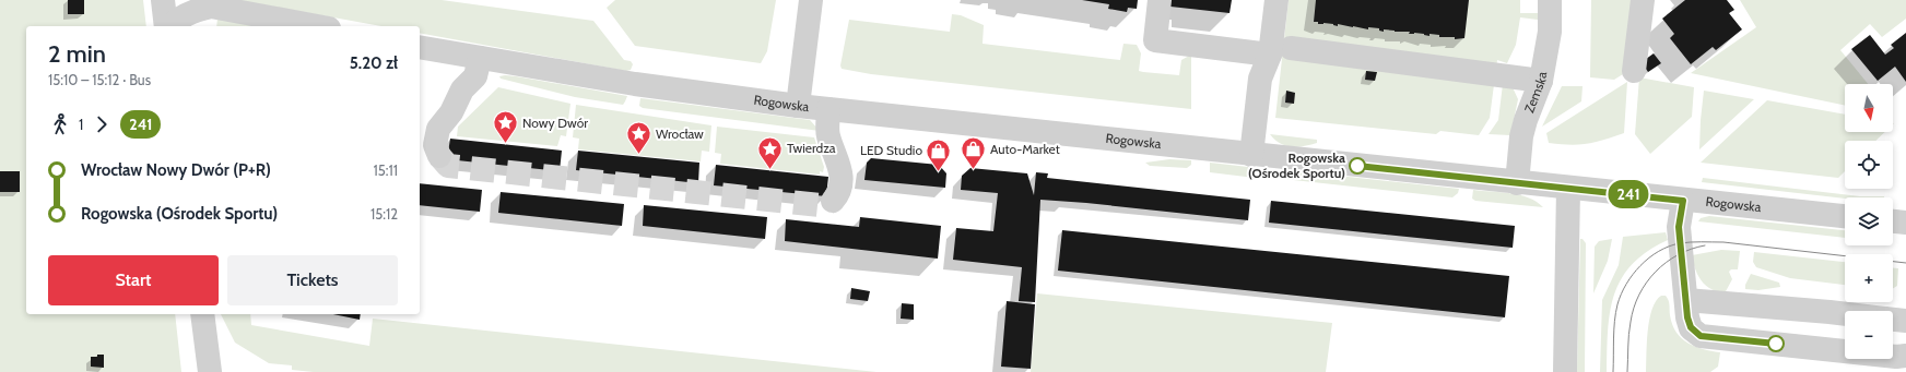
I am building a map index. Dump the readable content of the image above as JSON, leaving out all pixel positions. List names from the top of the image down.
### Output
{
  "streets": {
    "street": ["Zemska", "Rogowska"]
  },
  "crossings": [
    ["Zemska", "Rogowska"]
  ],
  "places": {
    "place": ["Nowy Dwór", "Wrocław", "Twierdza"],
    "other": ["Rogowska (Ośrodek Sportu)"],
    "shop": ["Auto-Market", "LED Studio"]
  },
  "lines": ["bus line 241"],
  "north": "bottom",
  "page": {
    "on_map": "241",
    "heading": ["2 min", "15:10 – 15:12 · Bus", "5.20 zł"],
    "map_buttons": ["+", "−"],
    "legs": ["1", "241"],
    "list": [
      {
        "name": "Wrocław Nowy Dwór (P+R)",
        "value": "15:11"
      },
      {
        "name": "Rogowska (Ośrodek Sportu)",
        "value": "15:12"
      }
    ],
    "buttons": ["Start", "Tickets"]
  }
}
